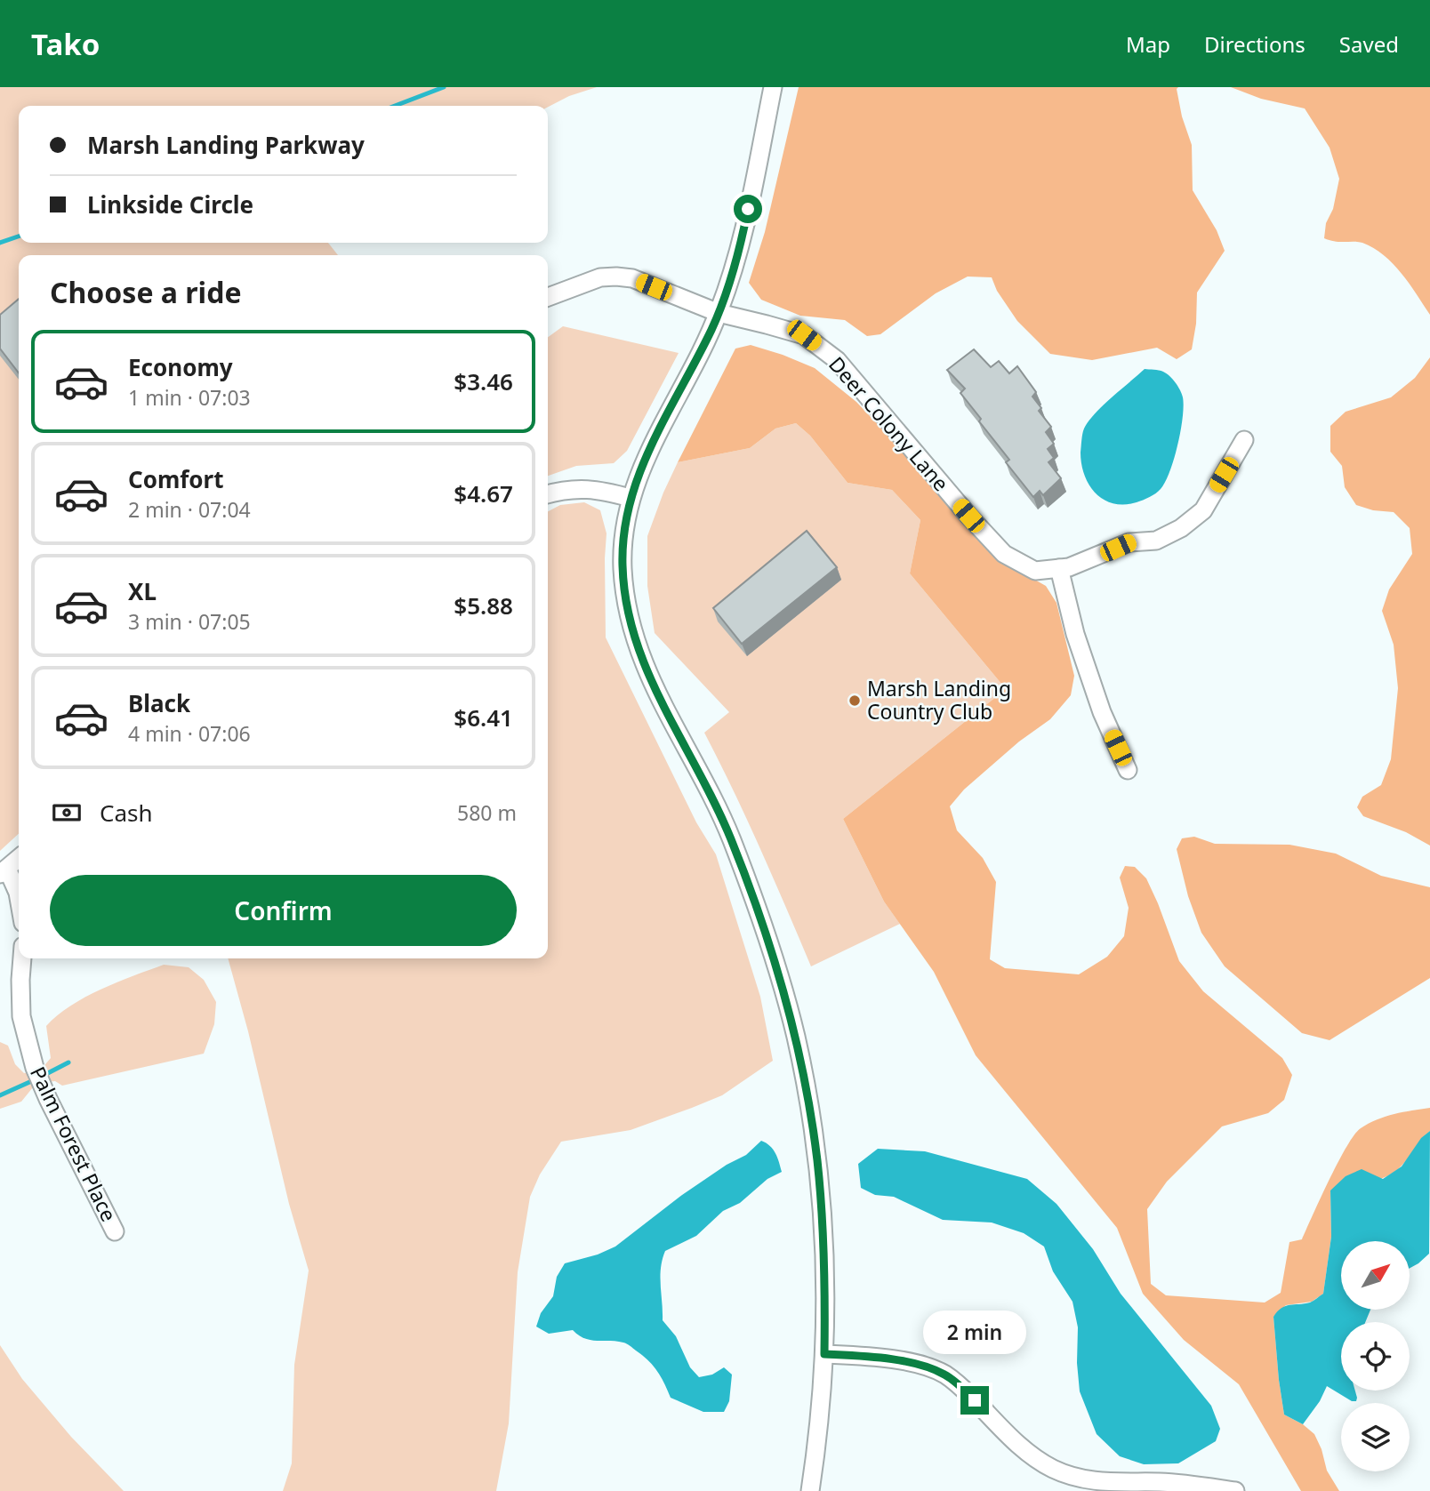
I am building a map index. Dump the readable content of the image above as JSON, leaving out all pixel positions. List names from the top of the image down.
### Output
{
  "streets": {
    "street": ["Deer Colony Lane", "Palm Forest Place"]
  },
  "places": ["Marsh Landing Country Club"],
  "north": "top right",
  "page": {
    "header": "Tako",
    "nav": ["Map", "Directions", "Saved"],
    "banner": ["Marsh Landing Parkway", "Linkside Circle"],
    "heading": "Choose a ride",
    "list": [
      {
        "name": "Economy",
        "note": "1 min · 07:03",
        "value": "$3.46"
      },
      {
        "name": "Comfort",
        "note": "2 min · 07:04",
        "value": "$4.67"
      },
      {
        "name": "XL",
        "note": "3 min · 07:05",
        "value": "$5.88"
      },
      {
        "name": "Black",
        "note": "4 min · 07:06",
        "value": "$6.41"
      }
    ],
    "pay": ["Cash", "580 m"],
    "buttons": "Confirm",
    "bubble": "2 min"
  }
}
